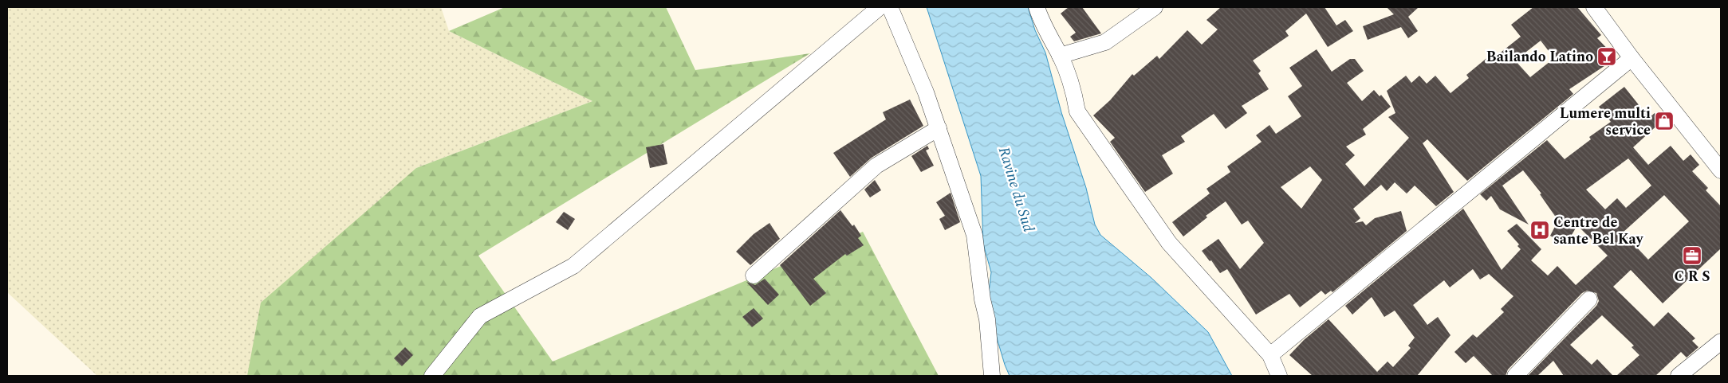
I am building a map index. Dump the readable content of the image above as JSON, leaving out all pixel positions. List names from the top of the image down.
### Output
{
  "water": ["Ravine du Sud"],
  "places": {
    "bar": ["Bailando Latino"],
    "shop": ["Lumere multi service"],
    "hospital": ["Centre de sante Bel Kay"],
    "office": ["C R S"]
  }
}
